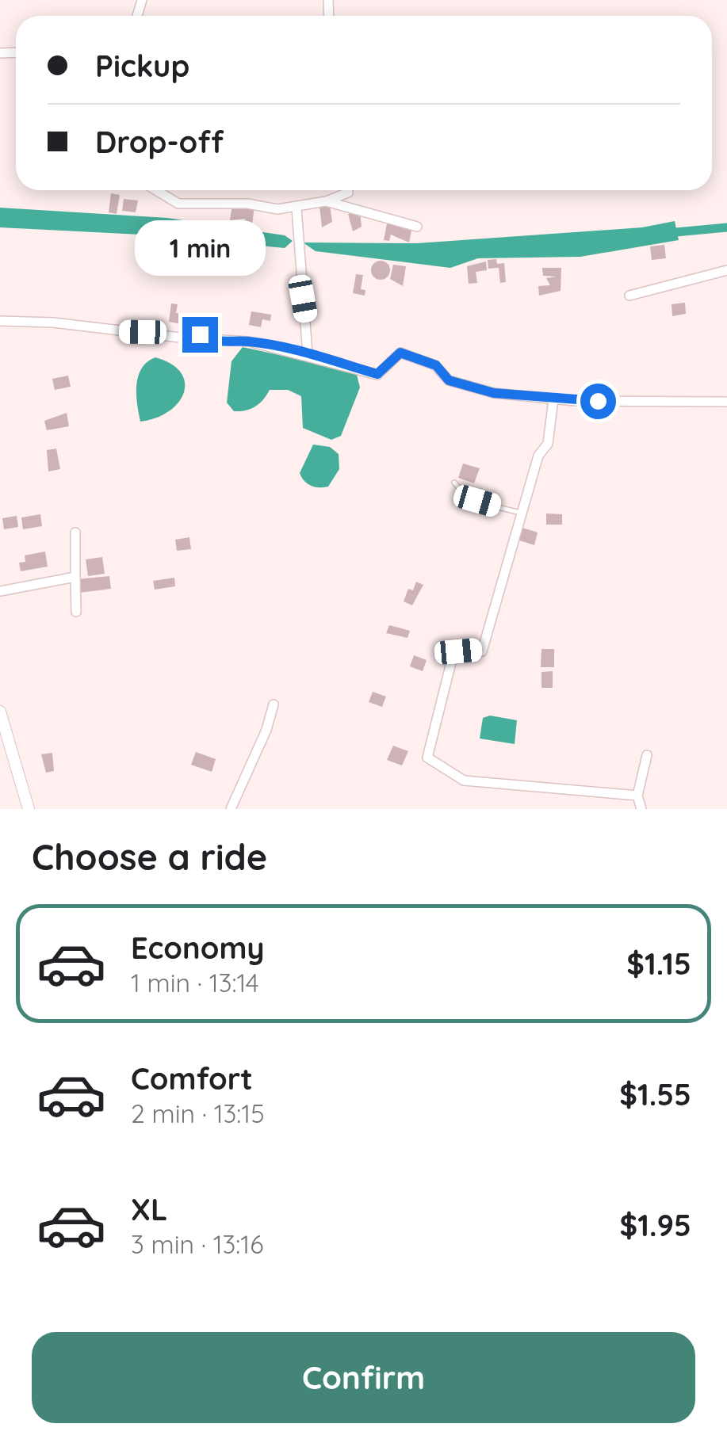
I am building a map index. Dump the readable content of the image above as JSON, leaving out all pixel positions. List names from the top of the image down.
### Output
{
  "page": {
    "banner": ["Pickup", "Drop-off"],
    "bubble": "1 min",
    "heading": "Choose a ride",
    "list": [
      {
        "name": "Economy",
        "note": "1 min · 13:14",
        "value": "$1.15"
      },
      {
        "name": "Comfort",
        "note": "2 min · 13:15",
        "value": "$1.55"
      },
      {
        "name": "XL",
        "note": "3 min · 13:16",
        "value": "$1.95"
      }
    ],
    "buttons": "Confirm"
  }
}
